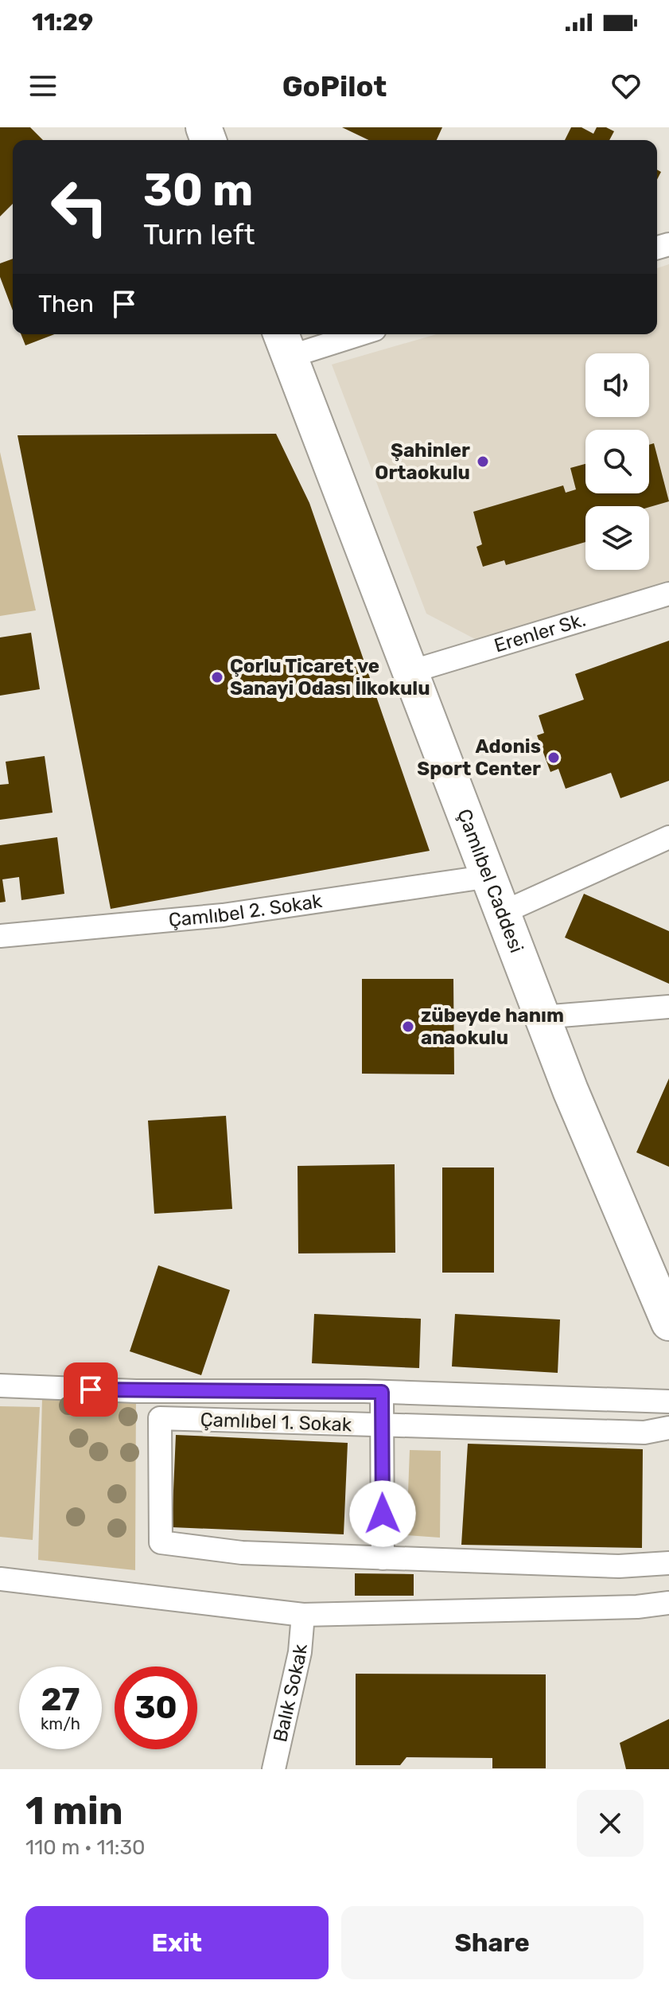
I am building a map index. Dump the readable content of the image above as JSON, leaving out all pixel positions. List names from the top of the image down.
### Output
{
  "streets": {
    "main road": ["Çamlıbel Caddesi"],
    "street": [
      "Erenler Sk.",
      "Çamlıbel 2. Sokak",
      "Çamlıbel 1. Sokak",
      "Balık Sokak"
    ]
  },
  "crossings": [
    ["Erenler Sk.", "Çamlıbel Caddesi"],
    ["Çamlıbel Caddesi", "Çamlıbel 2. Sokak"]
  ],
  "places": [
    "Şahinler Ortaokulu",
    "Çorlu Ticaret ve Sanayi Odası İlkokulu",
    "Adonis Sport Center",
    "zübeyde hanım anaokulu"
  ],
  "page": {
    "status": "11:29",
    "header": "GoPilot",
    "turn": ["30 m", "Turn left"],
    "then": "Then",
    "speed": "27 km/h",
    "limit": "30",
    "heading": ["1 min", "110 m · 11:30"],
    "buttons": ["Exit", "Share"]
  }
}
